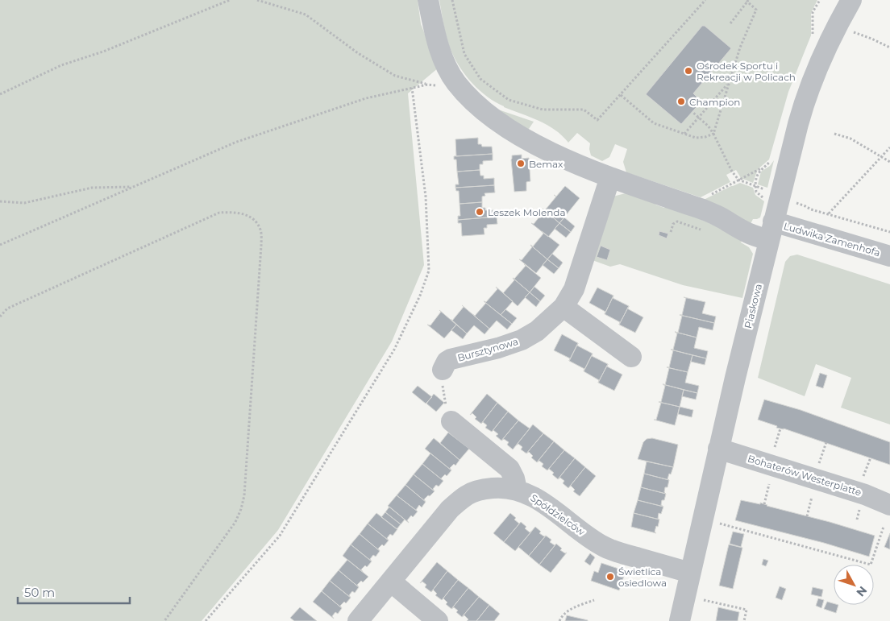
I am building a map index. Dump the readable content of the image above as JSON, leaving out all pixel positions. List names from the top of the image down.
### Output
{
  "streets": {
    "street": [
      "Ludwika Zamenhofa",
      "Piaskowa",
      "Bursztynowa",
      "Bohaterów Westerplatte",
      "Spółdzielców"
    ]
  },
  "crossings": [
    ["Ludwika Zamenhofa", "Piaskowa"],
    ["Piaskowa", "Bohaterów Westerplatte"],
    ["Piaskowa", "Spółdzielców"]
  ],
  "places": [
    "Ośrodek Sportu i Rekreacji w Policach",
    "Champion",
    "Bemax",
    "Leszek Molenda",
    "Świetlica osiedlowa"
  ],
  "scale_bar": "50 m",
  "north": "bottom right"
}
